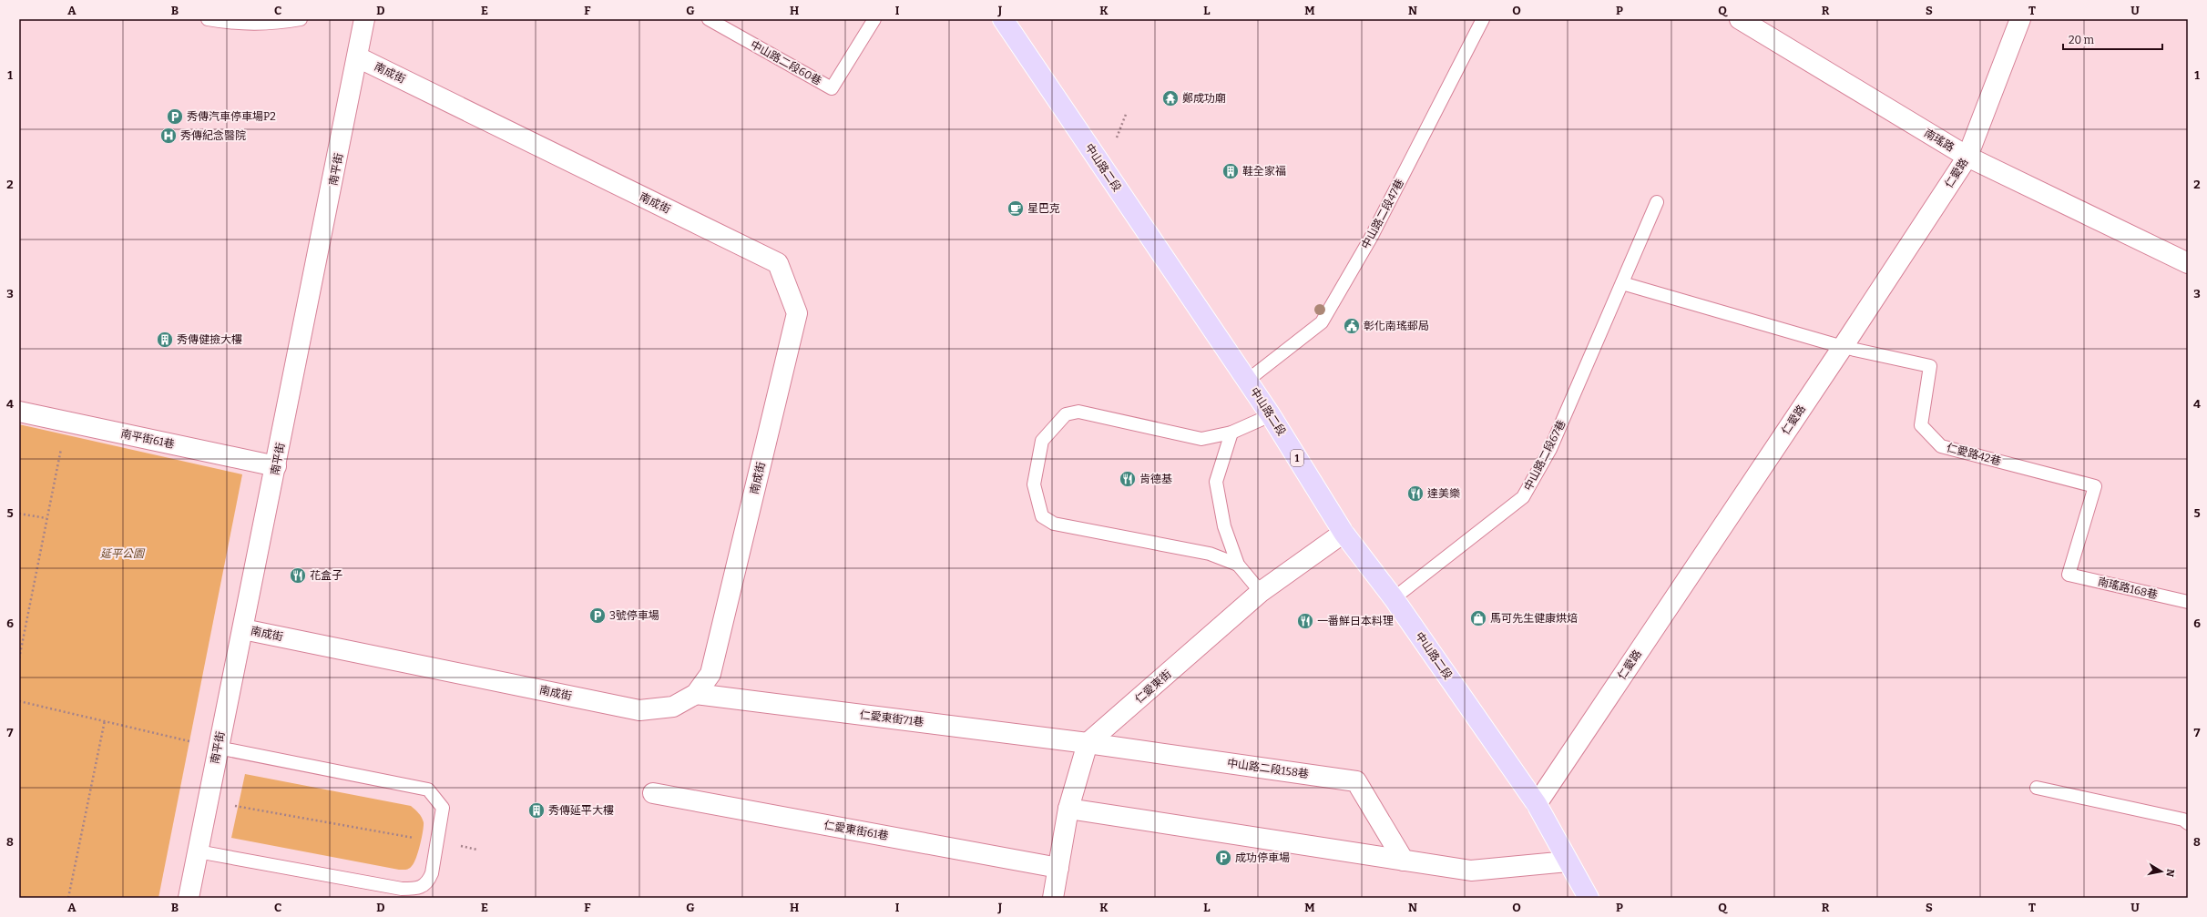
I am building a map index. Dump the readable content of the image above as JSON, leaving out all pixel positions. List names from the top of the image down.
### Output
{
  "streets": {
    "main road": ["中山路二段", "1"],
    "street": [
      "南成街",
      "南瑤路",
      "南平街",
      "仁愛路",
      "南平街61巷",
      "仁愛東街",
      "仁愛東街71巷",
      "中山路二段158巷",
      "仁愛東街61巷"
    ],
    "lane": [
      "中山路二段60巷",
      "中山路二段47巷",
      "仁愛路42巷",
      "中山路二段67巷",
      "南瑤路168巷"
    ]
  },
  "crossings": [
    ["南成街", "南平街"],
    ["南成街", "仁愛東街71巷"],
    ["南瑤路", "仁愛路"],
    ["中山路二段", "仁愛路"],
    ["中山路二段", "中山路二段47巷"],
    ["中山路二段", "中山路二段67巷"],
    ["中山路二段", "仁愛東街"],
    ["南平街", "南平街61巷"],
    ["仁愛路", "仁愛路42巷"],
    ["仁愛路42巷", "南瑤路168巷"],
    ["仁愛東街", "仁愛東街71巷"],
    ["仁愛東街", "中山路二段158巷"],
    ["仁愛東街71巷", "中山路二段158巷"]
  ],
  "parks": ["延平公園"],
  "places": {
    "temple": ["鄭成功廟"],
    "parking": ["秀傳汽車停車場P2", "3號停車場", "成功停車場"],
    "hospital": ["秀傳紀念醫院"],
    "building": ["鞋全家福", "秀傳健撿大樓", "秀傳延平大樓"],
    "cafe": ["星巴克"],
    "public building": ["彰化南瑤郵局"],
    "restaurant": [
      "肯德基",
      "達美樂",
      "花盒子",
      "一番鮮日本料理"
    ],
    "shop": ["馬可先生健康烘焙"]
  },
  "scale_bar": "20 m",
  "north": "right",
  "grid": {
    "columns": [
      "A",
      "B",
      "C",
      "D",
      "E",
      "F",
      "G",
      "H",
      "I",
      "J",
      "K",
      "L",
      "M",
      "N",
      "O",
      "P",
      "Q",
      "R",
      "S",
      "T",
      "U"
    ],
    "rows": [
      "1",
      "2",
      "3",
      "4",
      "5",
      "6",
      "7",
      "8"
    ]
  }
}
